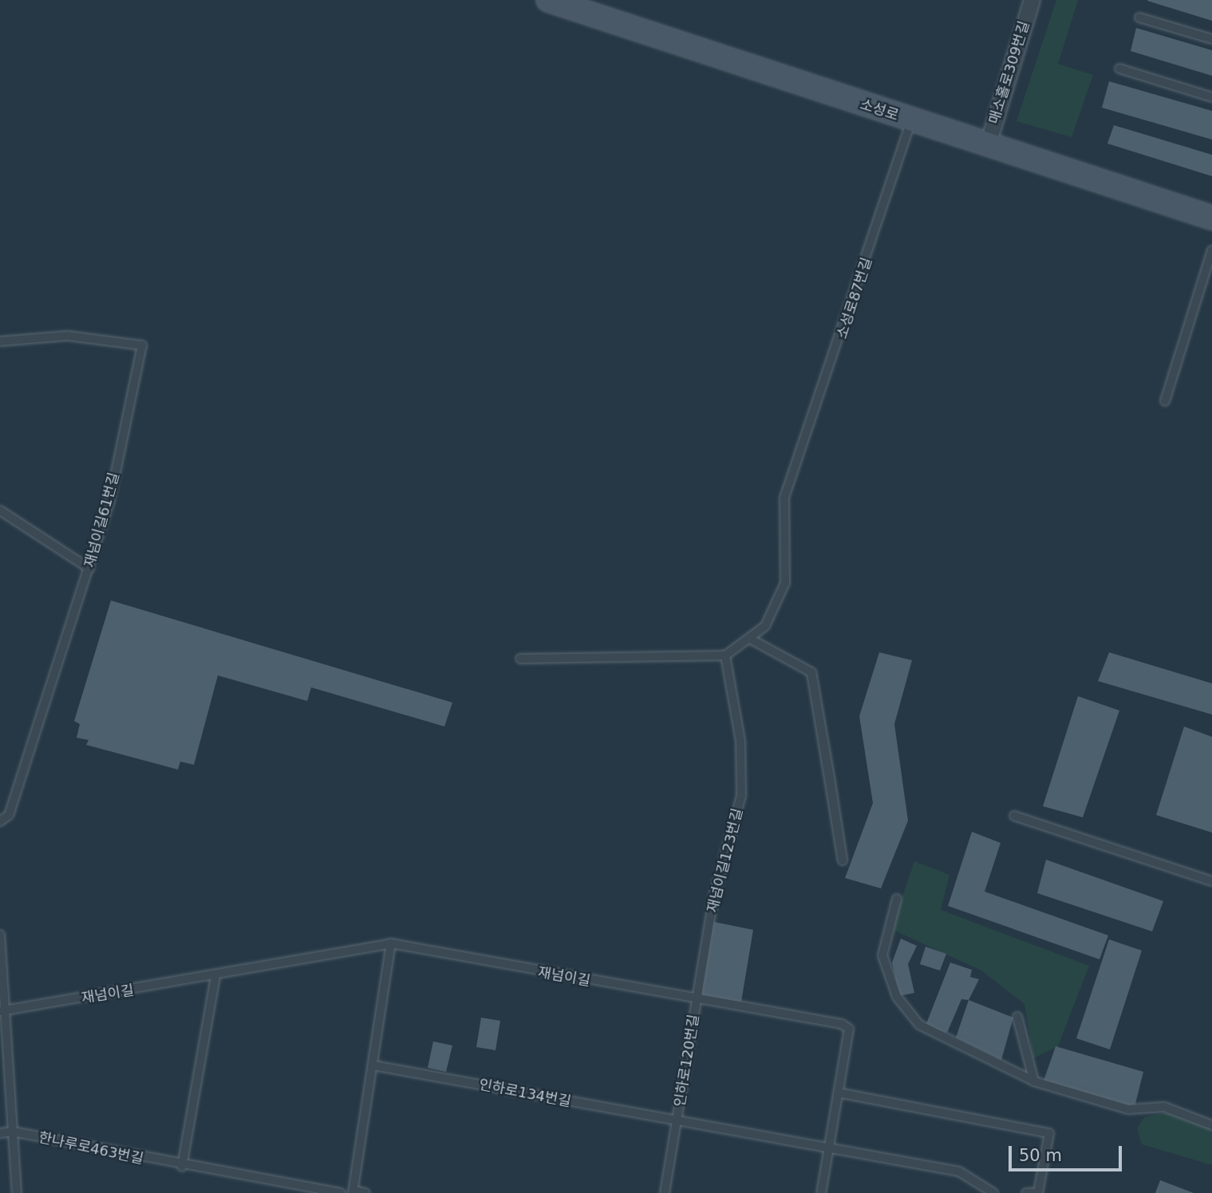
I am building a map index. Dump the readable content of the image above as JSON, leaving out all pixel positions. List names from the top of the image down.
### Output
{
  "streets": {
    "main road": ["소성로"],
    "street": ["매소홀로309번길"],
    "lane": [
      "소성로87번길",
      "재넘이길61번길",
      "재넘이길123번길",
      "재넘이길",
      "인하로120번길",
      "인하로134번길",
      "한나루로463번길"
    ]
  },
  "crossings": [
    ["매소홀로309번길", "소성로"],
    ["소성로", "소성로87번길"],
    ["재넘이길123번길", "재넘이길"],
    ["재넘이길123번길", "인하로120번길"],
    ["재넘이길", "인하로120번길"],
    ["인하로120번길", "인하로134번길"]
  ],
  "scale_bar": "50 m"
}
